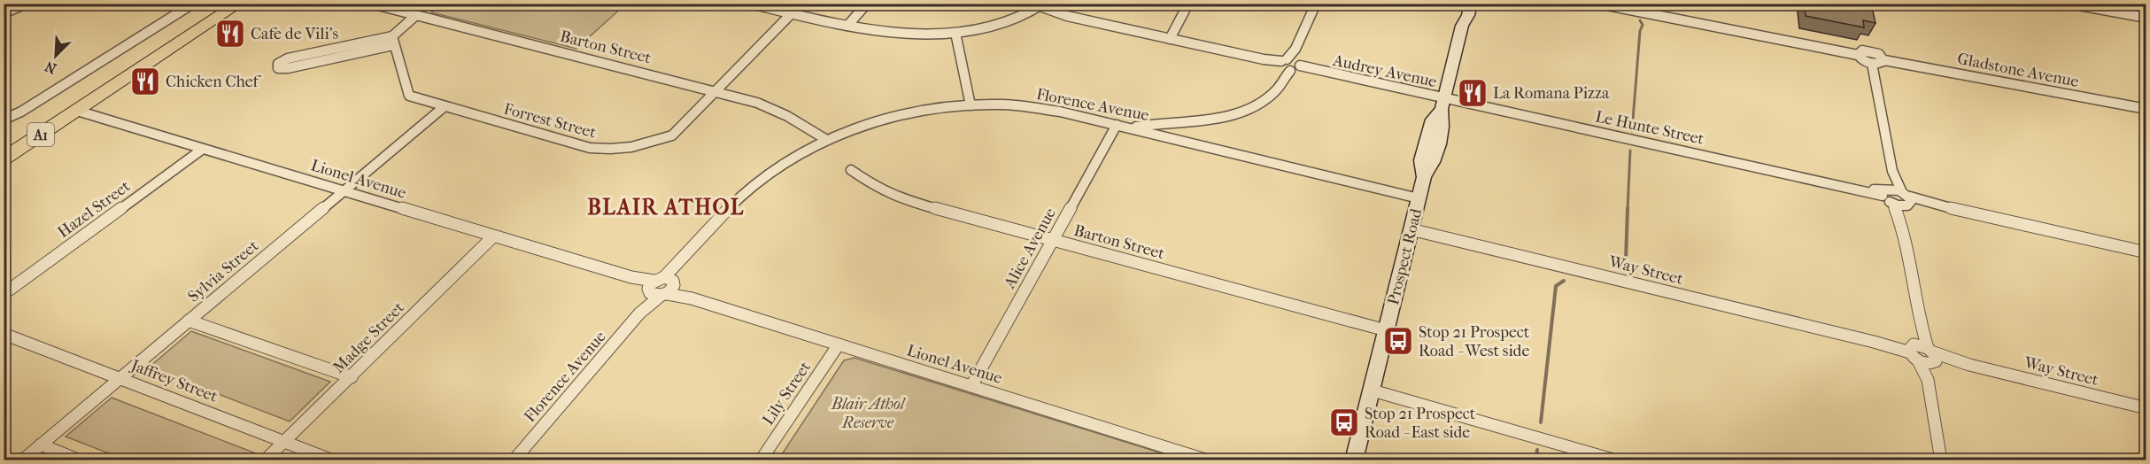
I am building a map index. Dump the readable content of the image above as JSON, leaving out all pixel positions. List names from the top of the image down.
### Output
{
  "streets": {
    "highway": ["A1"],
    "main road": ["Prospect Road"],
    "street": [
      "Barton Street",
      "Gladstone Avenue",
      "Audrey Avenue",
      "Florence Avenue",
      "Forrest Street",
      "Le Hunte Street",
      "Lionel Avenue",
      "Hazel Street",
      "Alice Avenue",
      "Way Street",
      "Sylvia Street",
      "Madge Street",
      "Jaffrey Street",
      "Lily Street"
    ]
  },
  "crossings": [
    ["Barton Street", "Florence Avenue"],
    ["Barton Street", "Forrest Street"],
    ["Barton Street", "Alice Avenue"],
    ["Barton Street", "Prospect Road"],
    ["Audrey Avenue", "Le Hunte Street"],
    ["Audrey Avenue", "Prospect Road"],
    ["Florence Avenue", "Lionel Avenue"],
    ["Florence Avenue", "Alice Avenue"],
    ["Florence Avenue", "Prospect Road"],
    ["Forrest Street", "Sylvia Street"],
    ["Le Hunte Street", "Prospect Road"],
    ["A1", "Lionel Avenue"],
    ["Lionel Avenue", "Hazel Street"],
    ["Lionel Avenue", "Alice Avenue"],
    ["Lionel Avenue", "Sylvia Street"],
    ["Lionel Avenue", "Madge Street"],
    ["Lionel Avenue", "Lily Street"],
    ["Prospect Road", "Way Street"],
    ["Sylvia Street", "Jaffrey Street"],
    ["Madge Street", "Jaffrey Street"]
  ],
  "districts": ["BLAIR ATHOL"],
  "parks": ["Blair Athol Reserve"],
  "places": {
    "restaurant": ["Cafe de Vili's", "Chicken Chef", "La Romana Pizza"],
    "bus stop": ["Stop 21 Prospect Road - West side", "Stop 21 Prospect Road - East side"]
  },
  "north": "bottom left"
}
